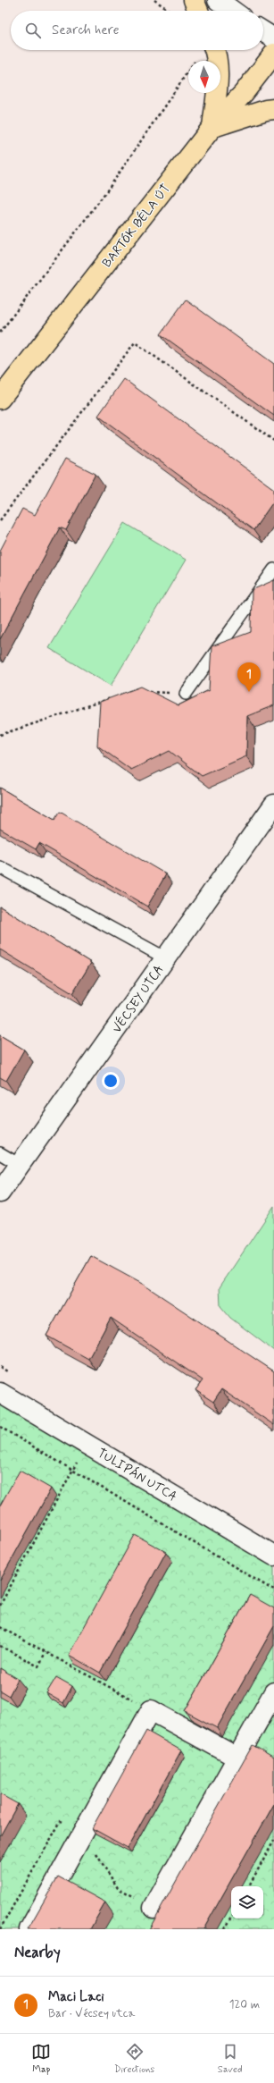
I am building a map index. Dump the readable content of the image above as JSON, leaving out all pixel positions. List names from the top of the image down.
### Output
{
  "streets": {
    "main road": ["BARTÓK BÉLA ÚT"],
    "street": ["VÉCSEY UTCA", "TULIPÁN UTCA"]
  },
  "north": "bottom",
  "page": {
    "search": "Search here",
    "pins": "1",
    "heading": "Nearby",
    "list": [
      {
        "mark": "1",
        "name": "Maci Laci",
        "note": "Bar · Vécsey utca",
        "value": "120 m"
      }
    ],
    "nav": ["Map", "Directions", "Saved"]
  }
}
